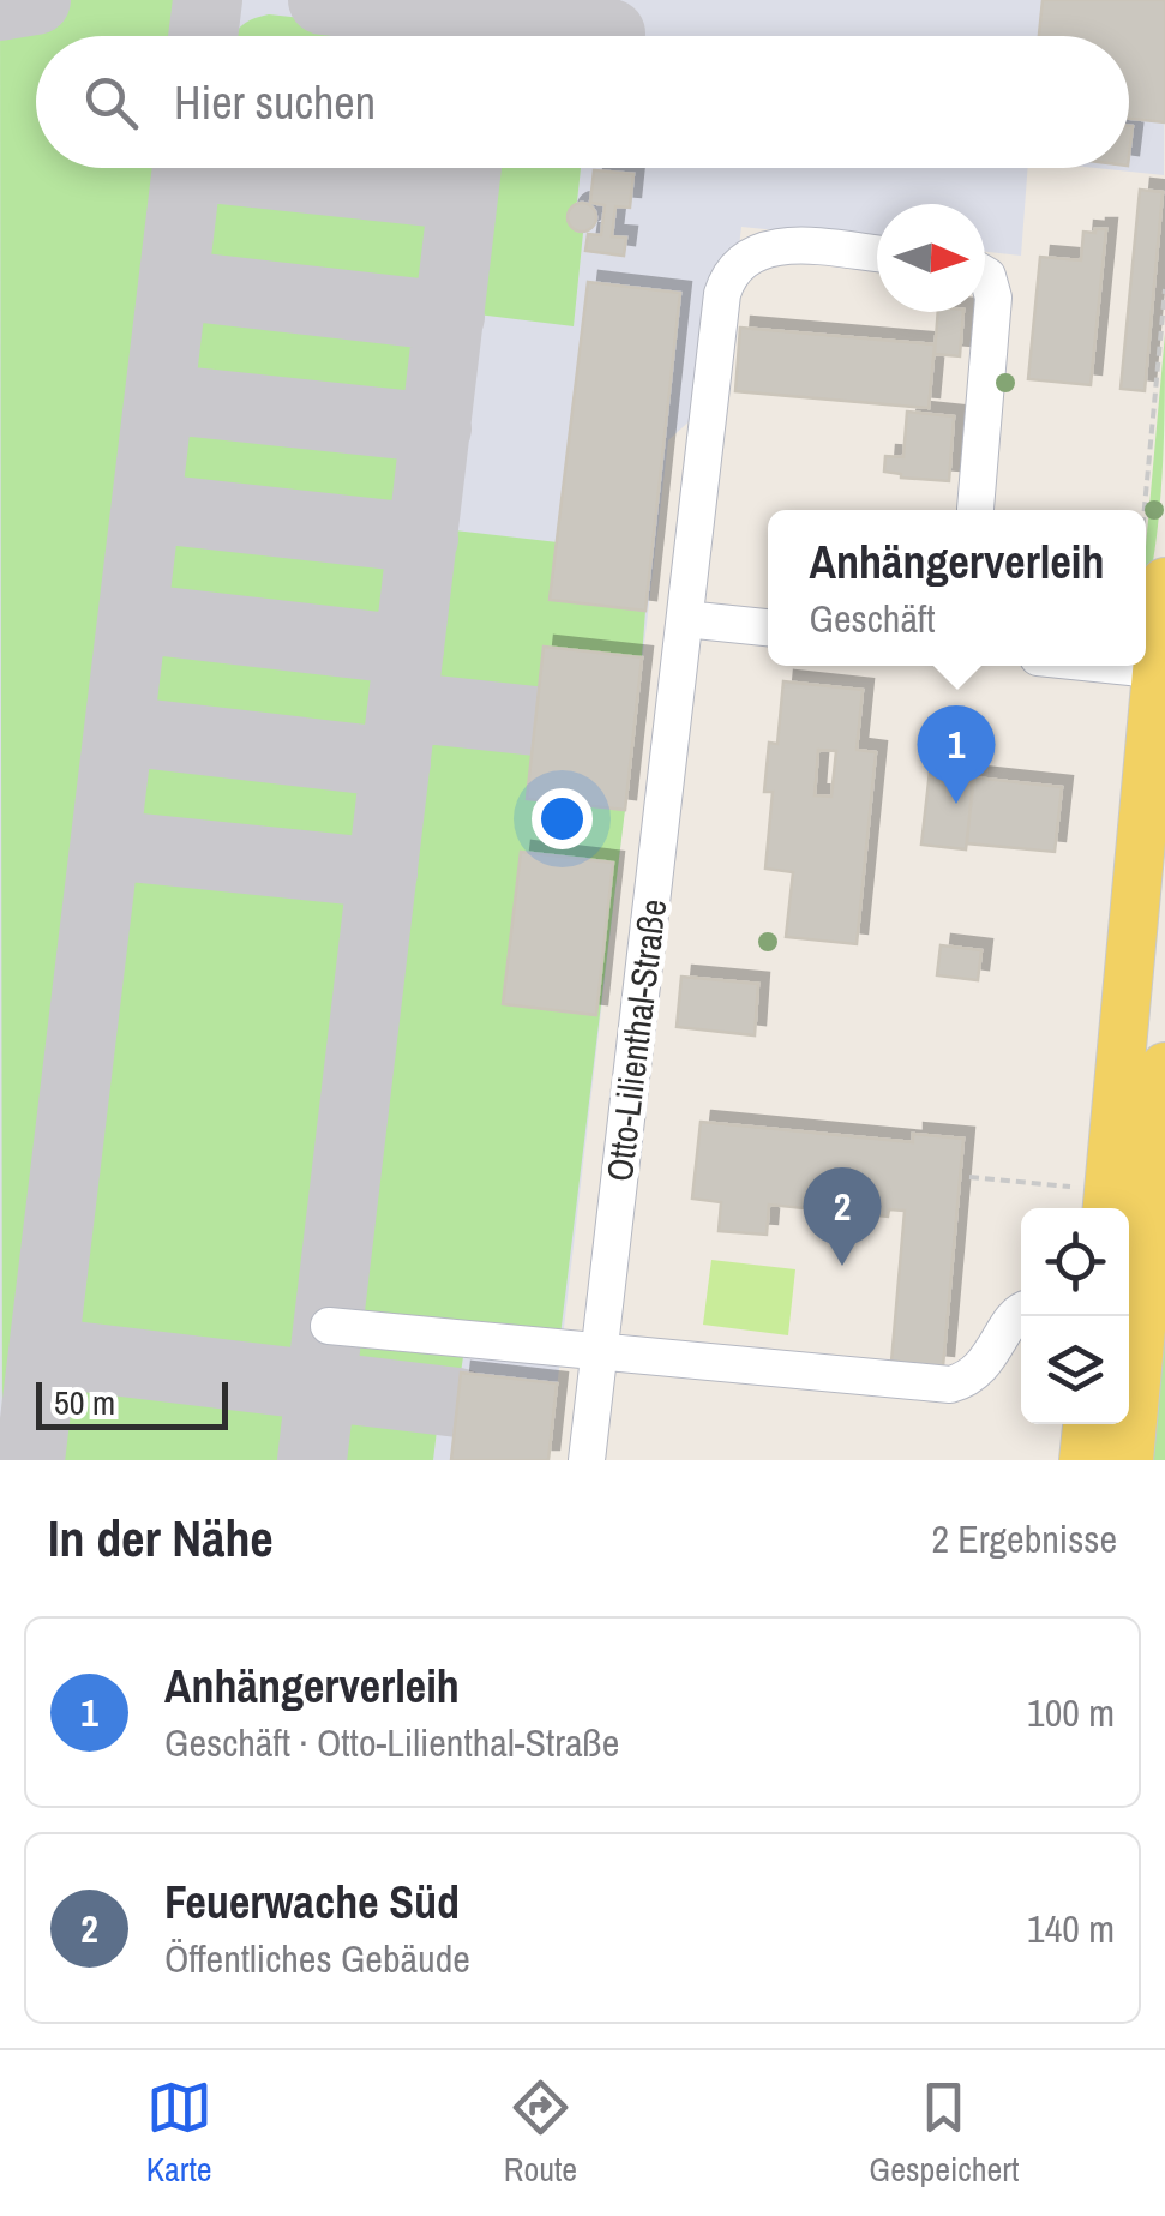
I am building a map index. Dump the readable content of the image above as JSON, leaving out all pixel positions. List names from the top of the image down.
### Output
{
  "streets": {
    "street": ["Otto-Lilienthal-Straße"]
  },
  "scale_bar": "50 m",
  "north": "right",
  "page": {
    "search": "Hier suchen",
    "popup": ["Anhängerverleih", "Geschäft"],
    "pins": ["1", "2"],
    "scale": "50 m",
    "heading": ["In der Nähe", "2 Ergebnisse"],
    "list": [
      {
        "mark": "1",
        "name": "Anhängerverleih",
        "note": "Geschäft · Otto-Lilienthal-Straße",
        "value": "100 m"
      },
      {
        "mark": "2",
        "name": "Feuerwache Süd",
        "note": "Öffentliches Gebäude",
        "value": "140 m"
      }
    ],
    "nav": ["Karte", "Route", "Gespeichert"]
  }
}
